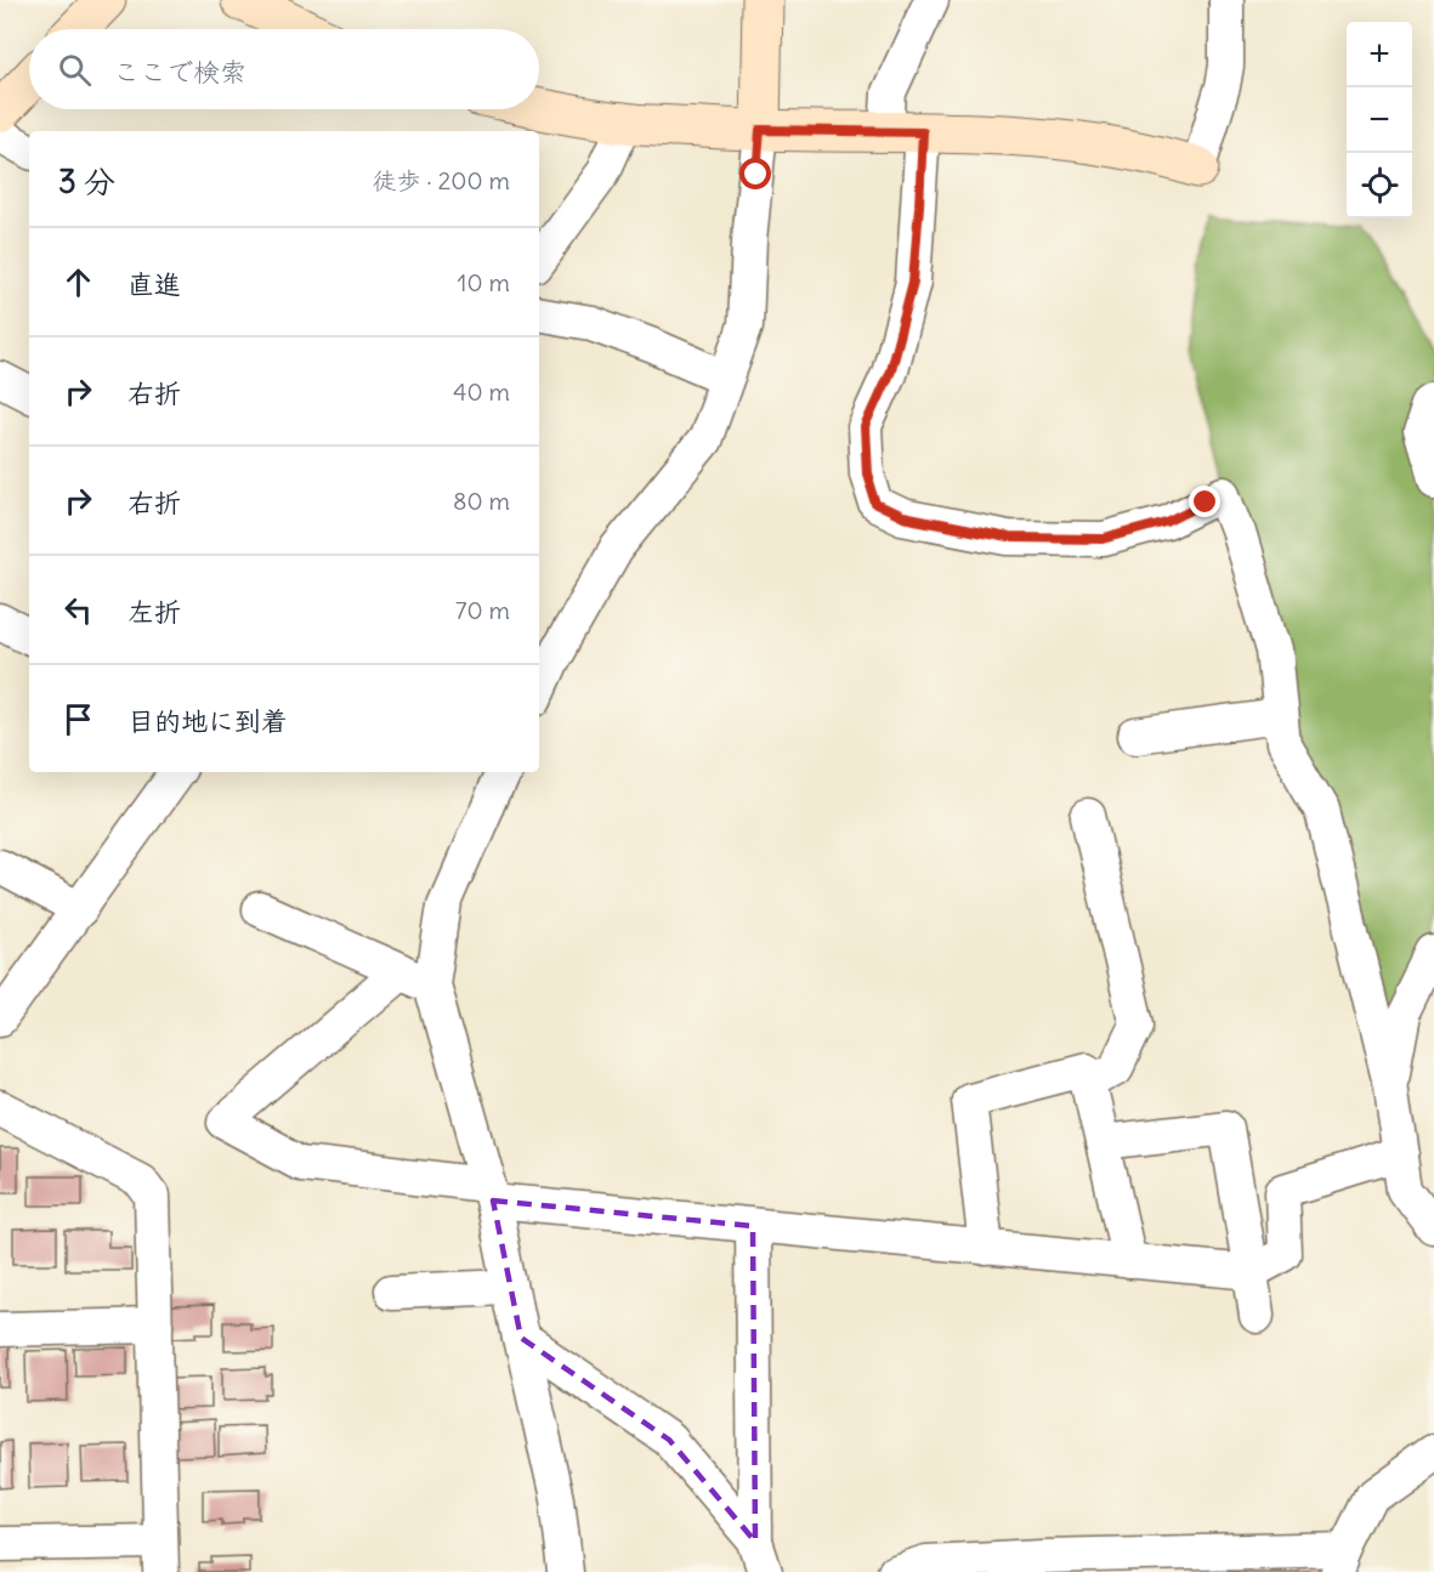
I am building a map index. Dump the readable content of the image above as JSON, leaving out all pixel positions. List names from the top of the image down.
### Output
{
  "page": {
    "map_buttons": ["+", "−"],
    "search": "ここで検索",
    "heading": ["3 分", "徒歩 · 200 m"],
    "list": [
      ["直進", "10 m"],
      ["右折", "40 m"],
      ["右折", "80 m"],
      ["左折", "70 m"],
      "目的地に到着"
    ]
  }
}
